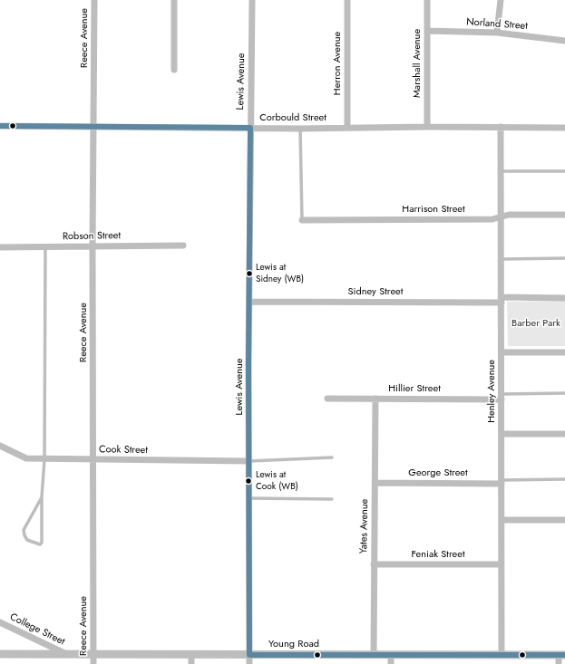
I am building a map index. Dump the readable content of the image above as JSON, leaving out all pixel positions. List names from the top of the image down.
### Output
{
  "streets": {
    "street": [
      "Norland Street",
      "Reece Avenue",
      "Herron Avenue",
      "Marshall Avenue",
      "Lewis Avenue",
      "Corbould Street",
      "Harrison Street",
      "Robson Street",
      "Sidney Street",
      "Hillier Street",
      "Henley Avenue",
      "Cook Street",
      "George Street",
      "Yates Avenue",
      "Feniak Street",
      "College Street",
      "Young Road"
    ]
  },
  "crossings": [
    ["Norland Street", "Marshall Avenue"],
    ["Reece Avenue", "Corbould Street"],
    ["Reece Avenue", "Robson Street"],
    ["Reece Avenue", "Cook Street"],
    ["Reece Avenue", "Young Road"],
    ["Herron Avenue", "Corbould Street"],
    ["Marshall Avenue", "Corbould Street"],
    ["Lewis Avenue", "Corbould Street"],
    ["Lewis Avenue", "Sidney Street"],
    ["Lewis Avenue", "Cook Street"],
    ["Lewis Avenue", "Young Road"],
    ["Corbould Street", "Henley Avenue"],
    ["Harrison Street", "Henley Avenue"],
    ["Sidney Street", "Henley Avenue"],
    ["Hillier Street", "Henley Avenue"],
    ["Hillier Street", "Yates Avenue"],
    ["Henley Avenue", "George Street"],
    ["Henley Avenue", "Feniak Street"],
    ["Henley Avenue", "Young Road"],
    ["George Street", "Yates Avenue"],
    ["Yates Avenue", "Feniak Street"],
    ["Yates Avenue", "Young Road"],
    ["College Street", "Young Road"]
  ],
  "parks": ["Barber Park"],
  "places": ["Lewis at Sidney (WB)", "Lewis at Cook (WB)"]
}
